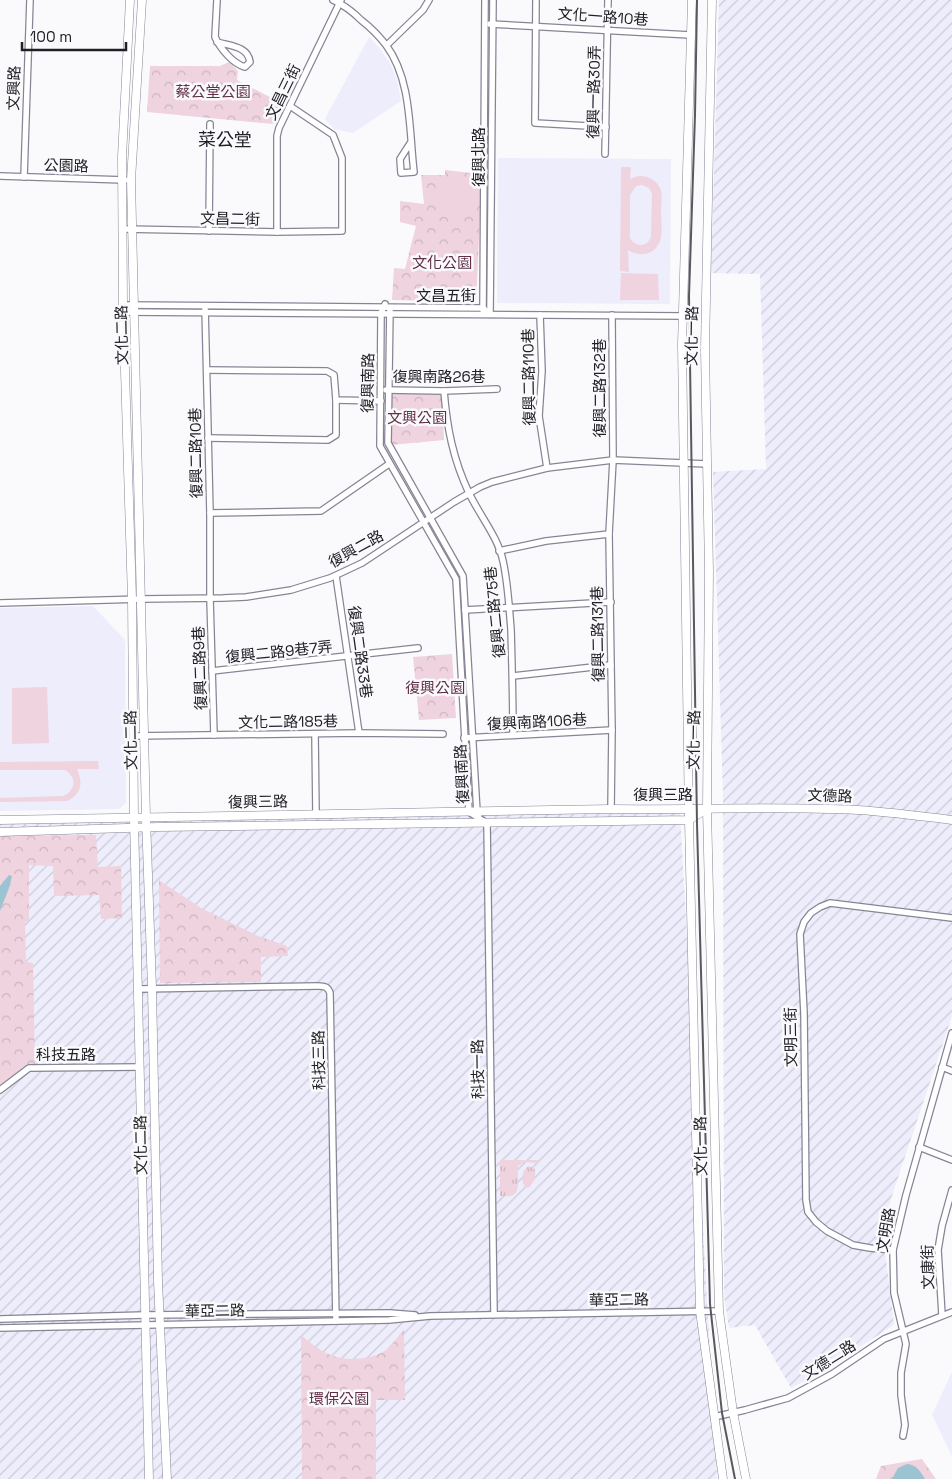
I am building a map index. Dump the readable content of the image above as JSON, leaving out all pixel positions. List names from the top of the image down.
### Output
{
  "streets": {
    "street": [
      "文化一路10巷",
      "文興路",
      "文昌三街",
      "復興一路30弄",
      "復興北路",
      "公園路",
      "文昌二街",
      "文昌五街",
      "文化二路",
      "文化一路",
      "復興南路26巷",
      "復興二路110巷",
      "復興南路",
      "復興二路132巷",
      "復興二路10巷",
      "復興二路",
      "復興二路75巷",
      "復興二路131巷",
      "復興二路9巷7弄",
      "復興二路33巷",
      "復興二路9巷",
      "文化二路185巷",
      "復興南路106巷",
      "復興三路",
      "文德路",
      "文明三街",
      "科技五路",
      "科技三路",
      "科技一路",
      "文明路",
      "文康街",
      "華亞二路",
      "文德二路"
    ]
  },
  "crossings": [
    ["文化一路10巷", "復興一路30弄"],
    ["文化一路10巷", "復興北路"],
    ["文化一路10巷", "文化一路"],
    ["文興路", "公園路"],
    ["文昌三街", "文昌二街"],
    ["復興北路", "文昌五街"],
    ["公園路", "文化二路"],
    ["文昌二街", "文化二路"],
    ["文昌五街", "文化二路"],
    ["文昌五街", "復興南路"],
    ["文昌五街", "復興二路10巷"],
    ["文化二路", "復興二路"],
    ["文化二路", "文化二路185巷"],
    ["文化二路", "復興三路"],
    ["文化二路", "科技五路"],
    ["文化二路", "科技三路"],
    ["文化二路", "華亞二路"],
    ["文化一路", "復興二路"],
    ["文化一路", "復興三路"],
    ["文化一路", "文德路"],
    ["文化一路", "華亞二路"],
    ["文化一路", "文德二路"],
    ["復興南路26巷", "復興南路"],
    ["復興南路26巷", "復興二路75巷"],
    ["復興二路110巷", "復興二路"],
    ["復興南路", "復興二路"],
    ["復興南路", "復興南路106巷"],
    ["復興南路", "復興三路"],
    ["復興南路", "科技一路"],
    ["復興二路132巷", "復興二路"],
    ["復興二路132巷", "復興二路131巷"],
    ["復興二路10巷", "復興二路"],
    ["復興二路10巷", "復興二路9巷"],
    ["復興二路", "復興二路75巷"],
    ["復興二路", "復興二路131巷"],
    ["復興二路", "復興二路33巷"],
    ["復興二路", "復興二路9巷"],
    ["復興二路75巷", "復興南路106巷"],
    ["復興二路131巷", "復興南路106巷"],
    ["復興二路131巷", "復興三路"],
    ["復興二路9巷7弄", "復興二路33巷"],
    ["復興二路9巷7弄", "復興二路9巷"],
    ["復興二路33巷", "文化二路185巷"],
    ["復興二路9巷", "文化二路185巷"],
    ["復興三路", "文德路"],
    ["復興三路", "科技一路"],
    ["文明三街", "文明路"],
    ["科技三路", "華亞二路"],
    ["科技一路", "華亞二路"],
    ["文明路", "文德二路"],
    ["文康街", "文德二路"]
  ],
  "districts": ["菜公堂"],
  "parks": [
    "蔡公堂公園",
    "文化公園",
    "文興公園",
    "復興公園",
    "環保公園"
  ],
  "scale_bar": "100 m"
}
